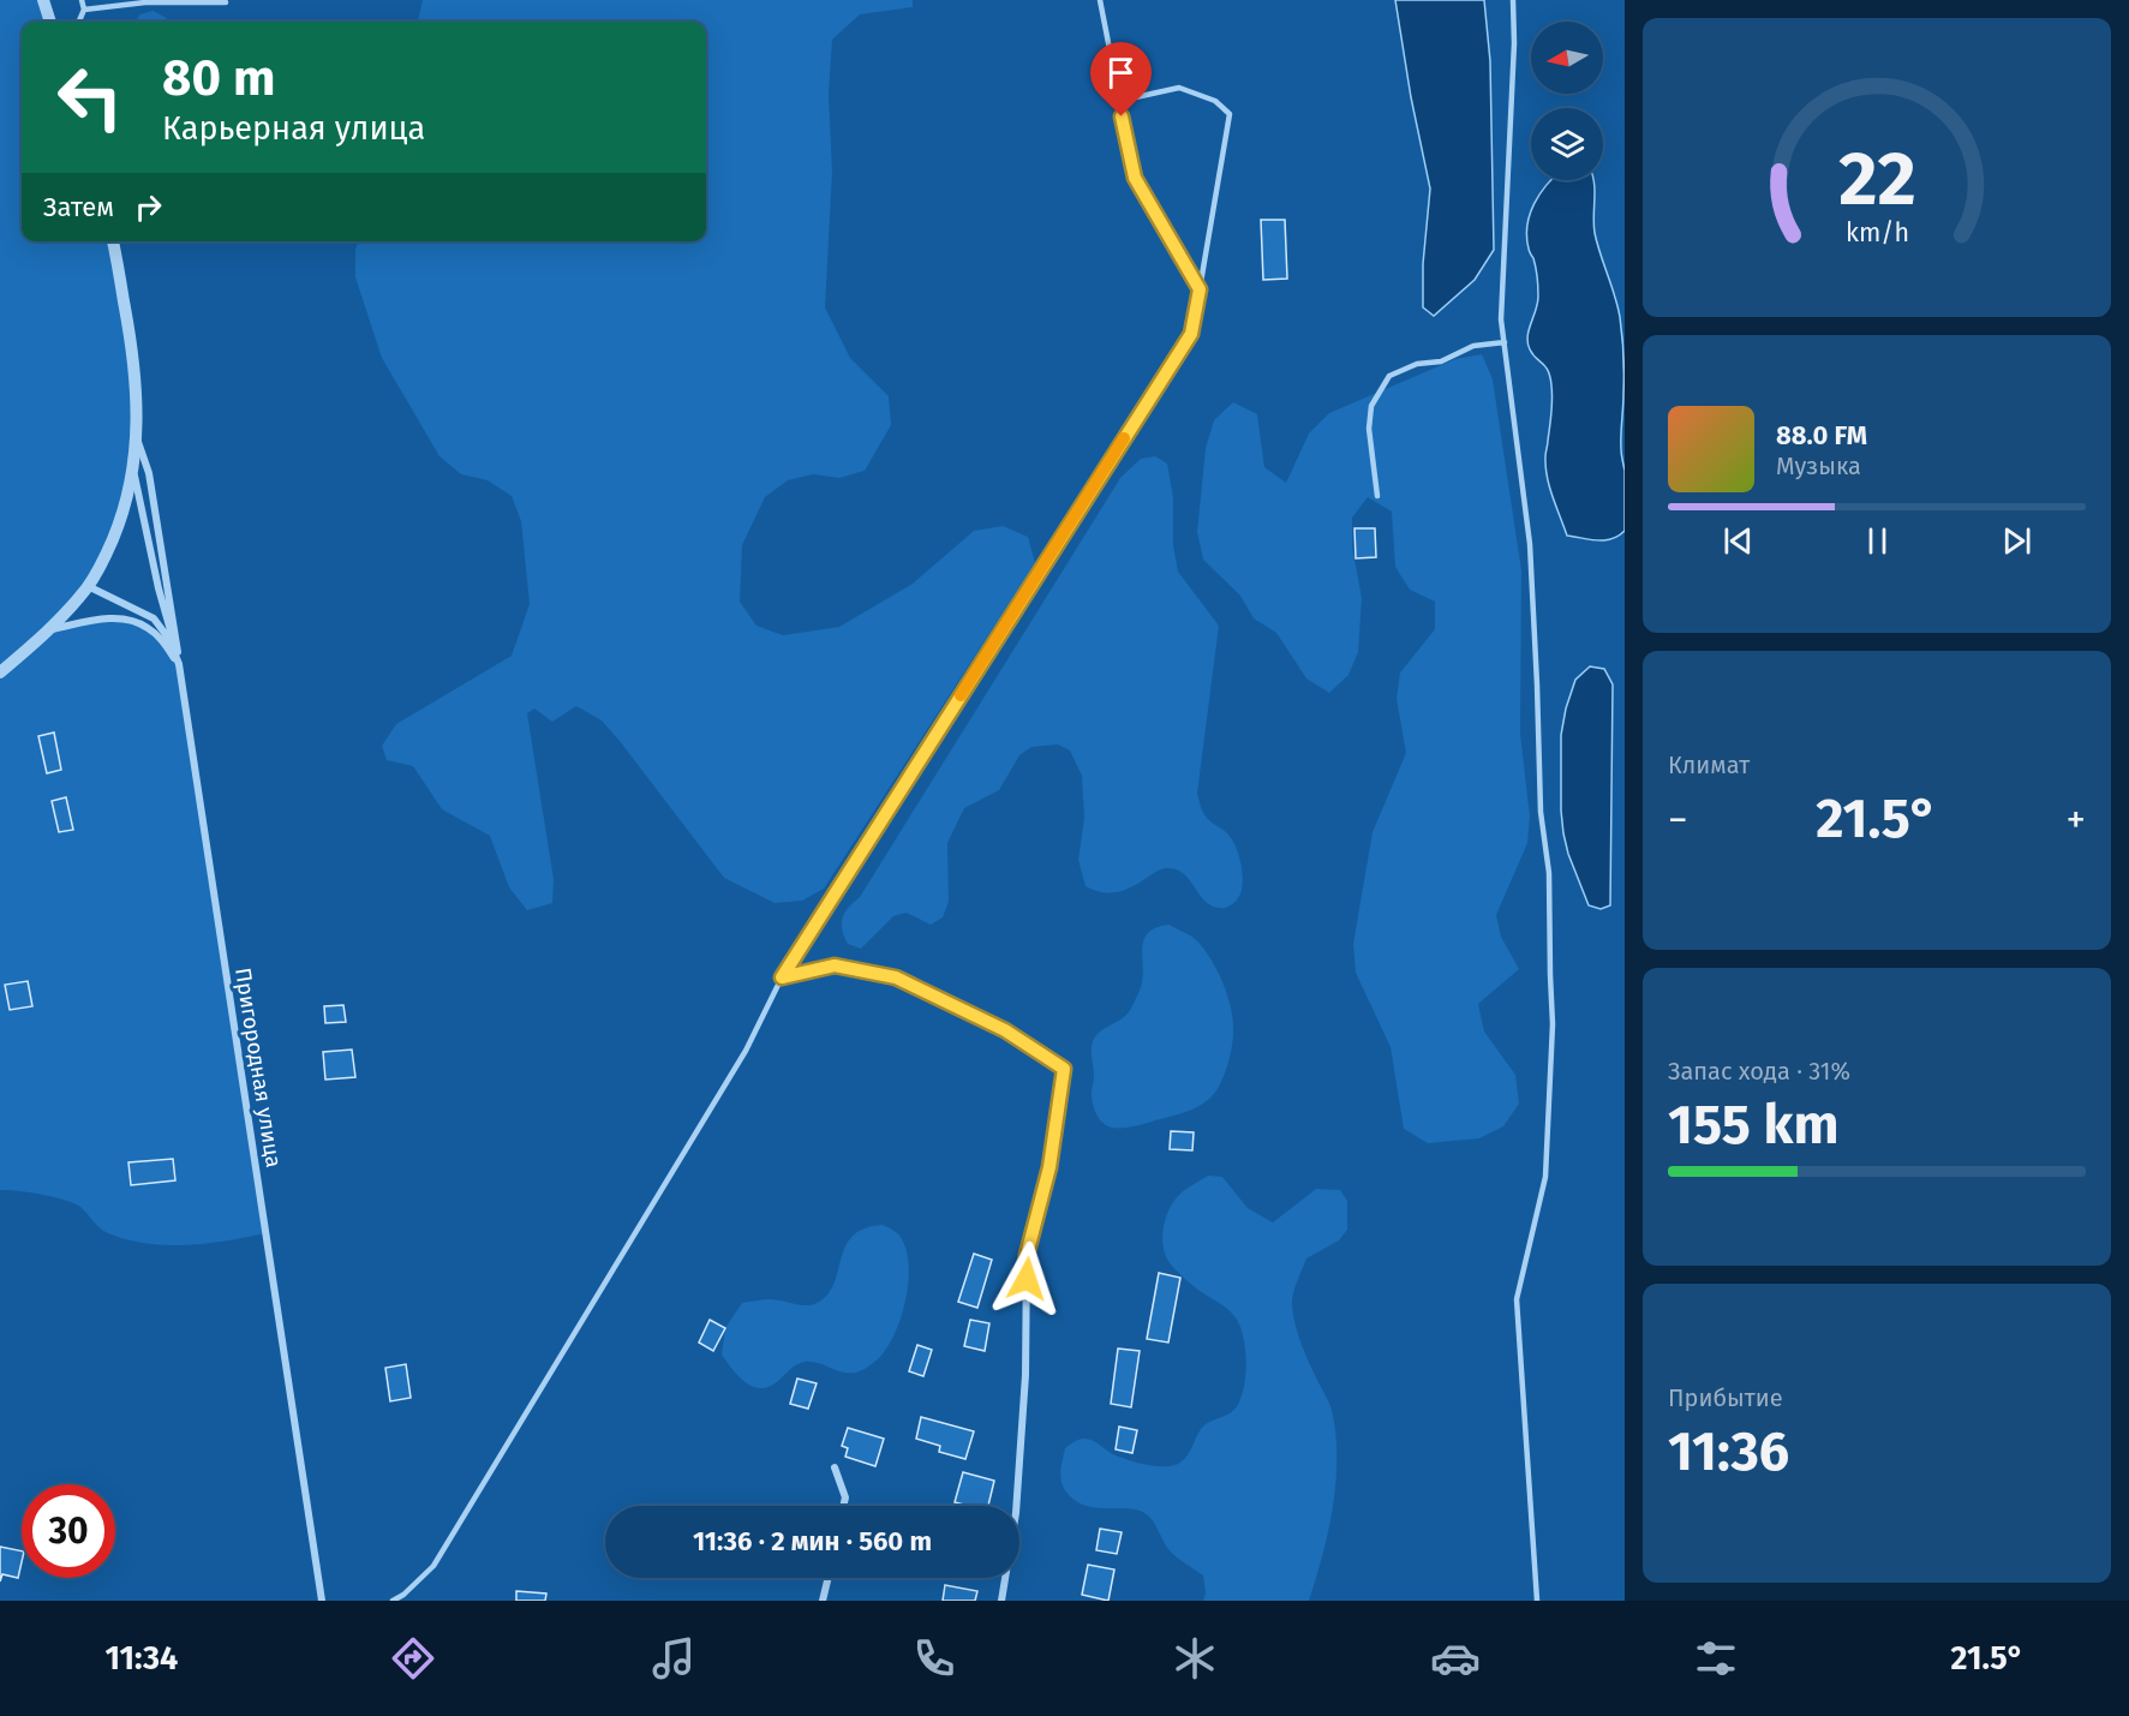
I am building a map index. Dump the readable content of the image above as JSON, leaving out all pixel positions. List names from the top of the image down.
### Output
{
  "streets": {
    "street": ["Пригородная улица"]
  },
  "north": "left",
  "page": {
    "turn": ["80 m", "Карьерная улица"],
    "then": "Затем",
    "song": ["88.0 FM", "Музыка"],
    "tile": [
      "Климат",
      ["Запас хода · 31%", "155 km"],
      ["Прибытие", "11:36"]
    ],
    "heat": ["−", "21.5°", "+"],
    "limit": "30",
    "trip": "11:36 · 2 мин · 560 m",
    "tabs": ["11:34", "21.5°"],
    "gauge": ["22", "km/h"]
  }
}
